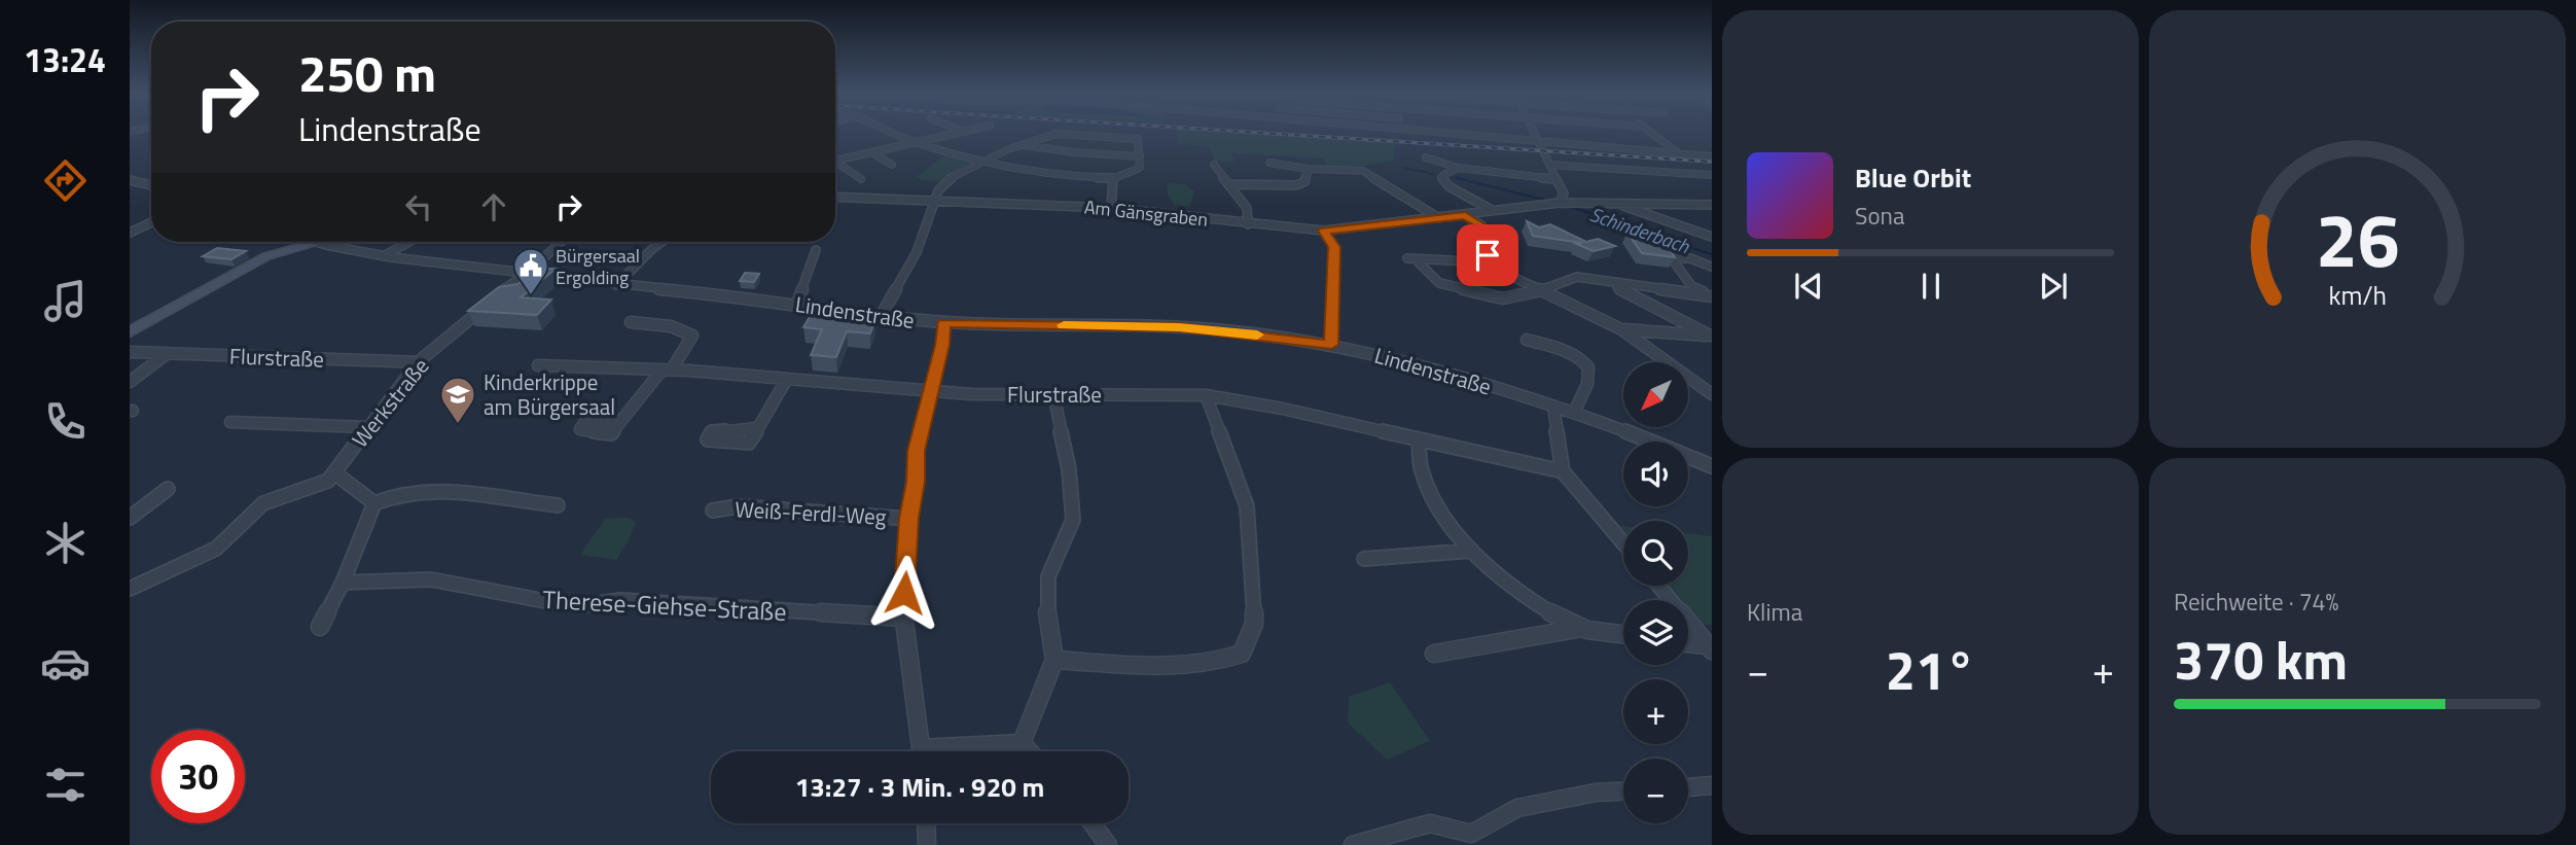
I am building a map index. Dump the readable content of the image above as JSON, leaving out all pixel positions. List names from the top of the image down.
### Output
{
  "streets": {
    "street": [
      "Am Gänsgraben",
      "Lindenstraße",
      "Flurstraße",
      "Werkstraße",
      "Weiß-Ferdl-Weg",
      "Therese-Giehse-Straße"
    ]
  },
  "crossings": [
    ["Lindenstraße", "Werkstraße"],
    ["Flurstraße", "Werkstraße"]
  ],
  "water": ["Schinderbach"],
  "places": {
    "public building": ["Bürgersaal Ergolding"],
    "school or university": ["Kinderkrippe am Bürgersaal"]
  },
  "north": "bottom left",
  "page": {
    "tabs": "13:24",
    "turn": ["250 m", "Lindenstraße"],
    "song": ["Blue Orbit", "Sona"],
    "map_buttons": ["+", "−"],
    "tile": [
      "Klima",
      ["Reichweite · 74%", "370 km"]
    ],
    "heat": ["−", "21°", "+"],
    "limit": "30",
    "trip": "13:27 · 3 Min. · 920 m",
    "gauge": ["26", "km/h"]
  }
}
